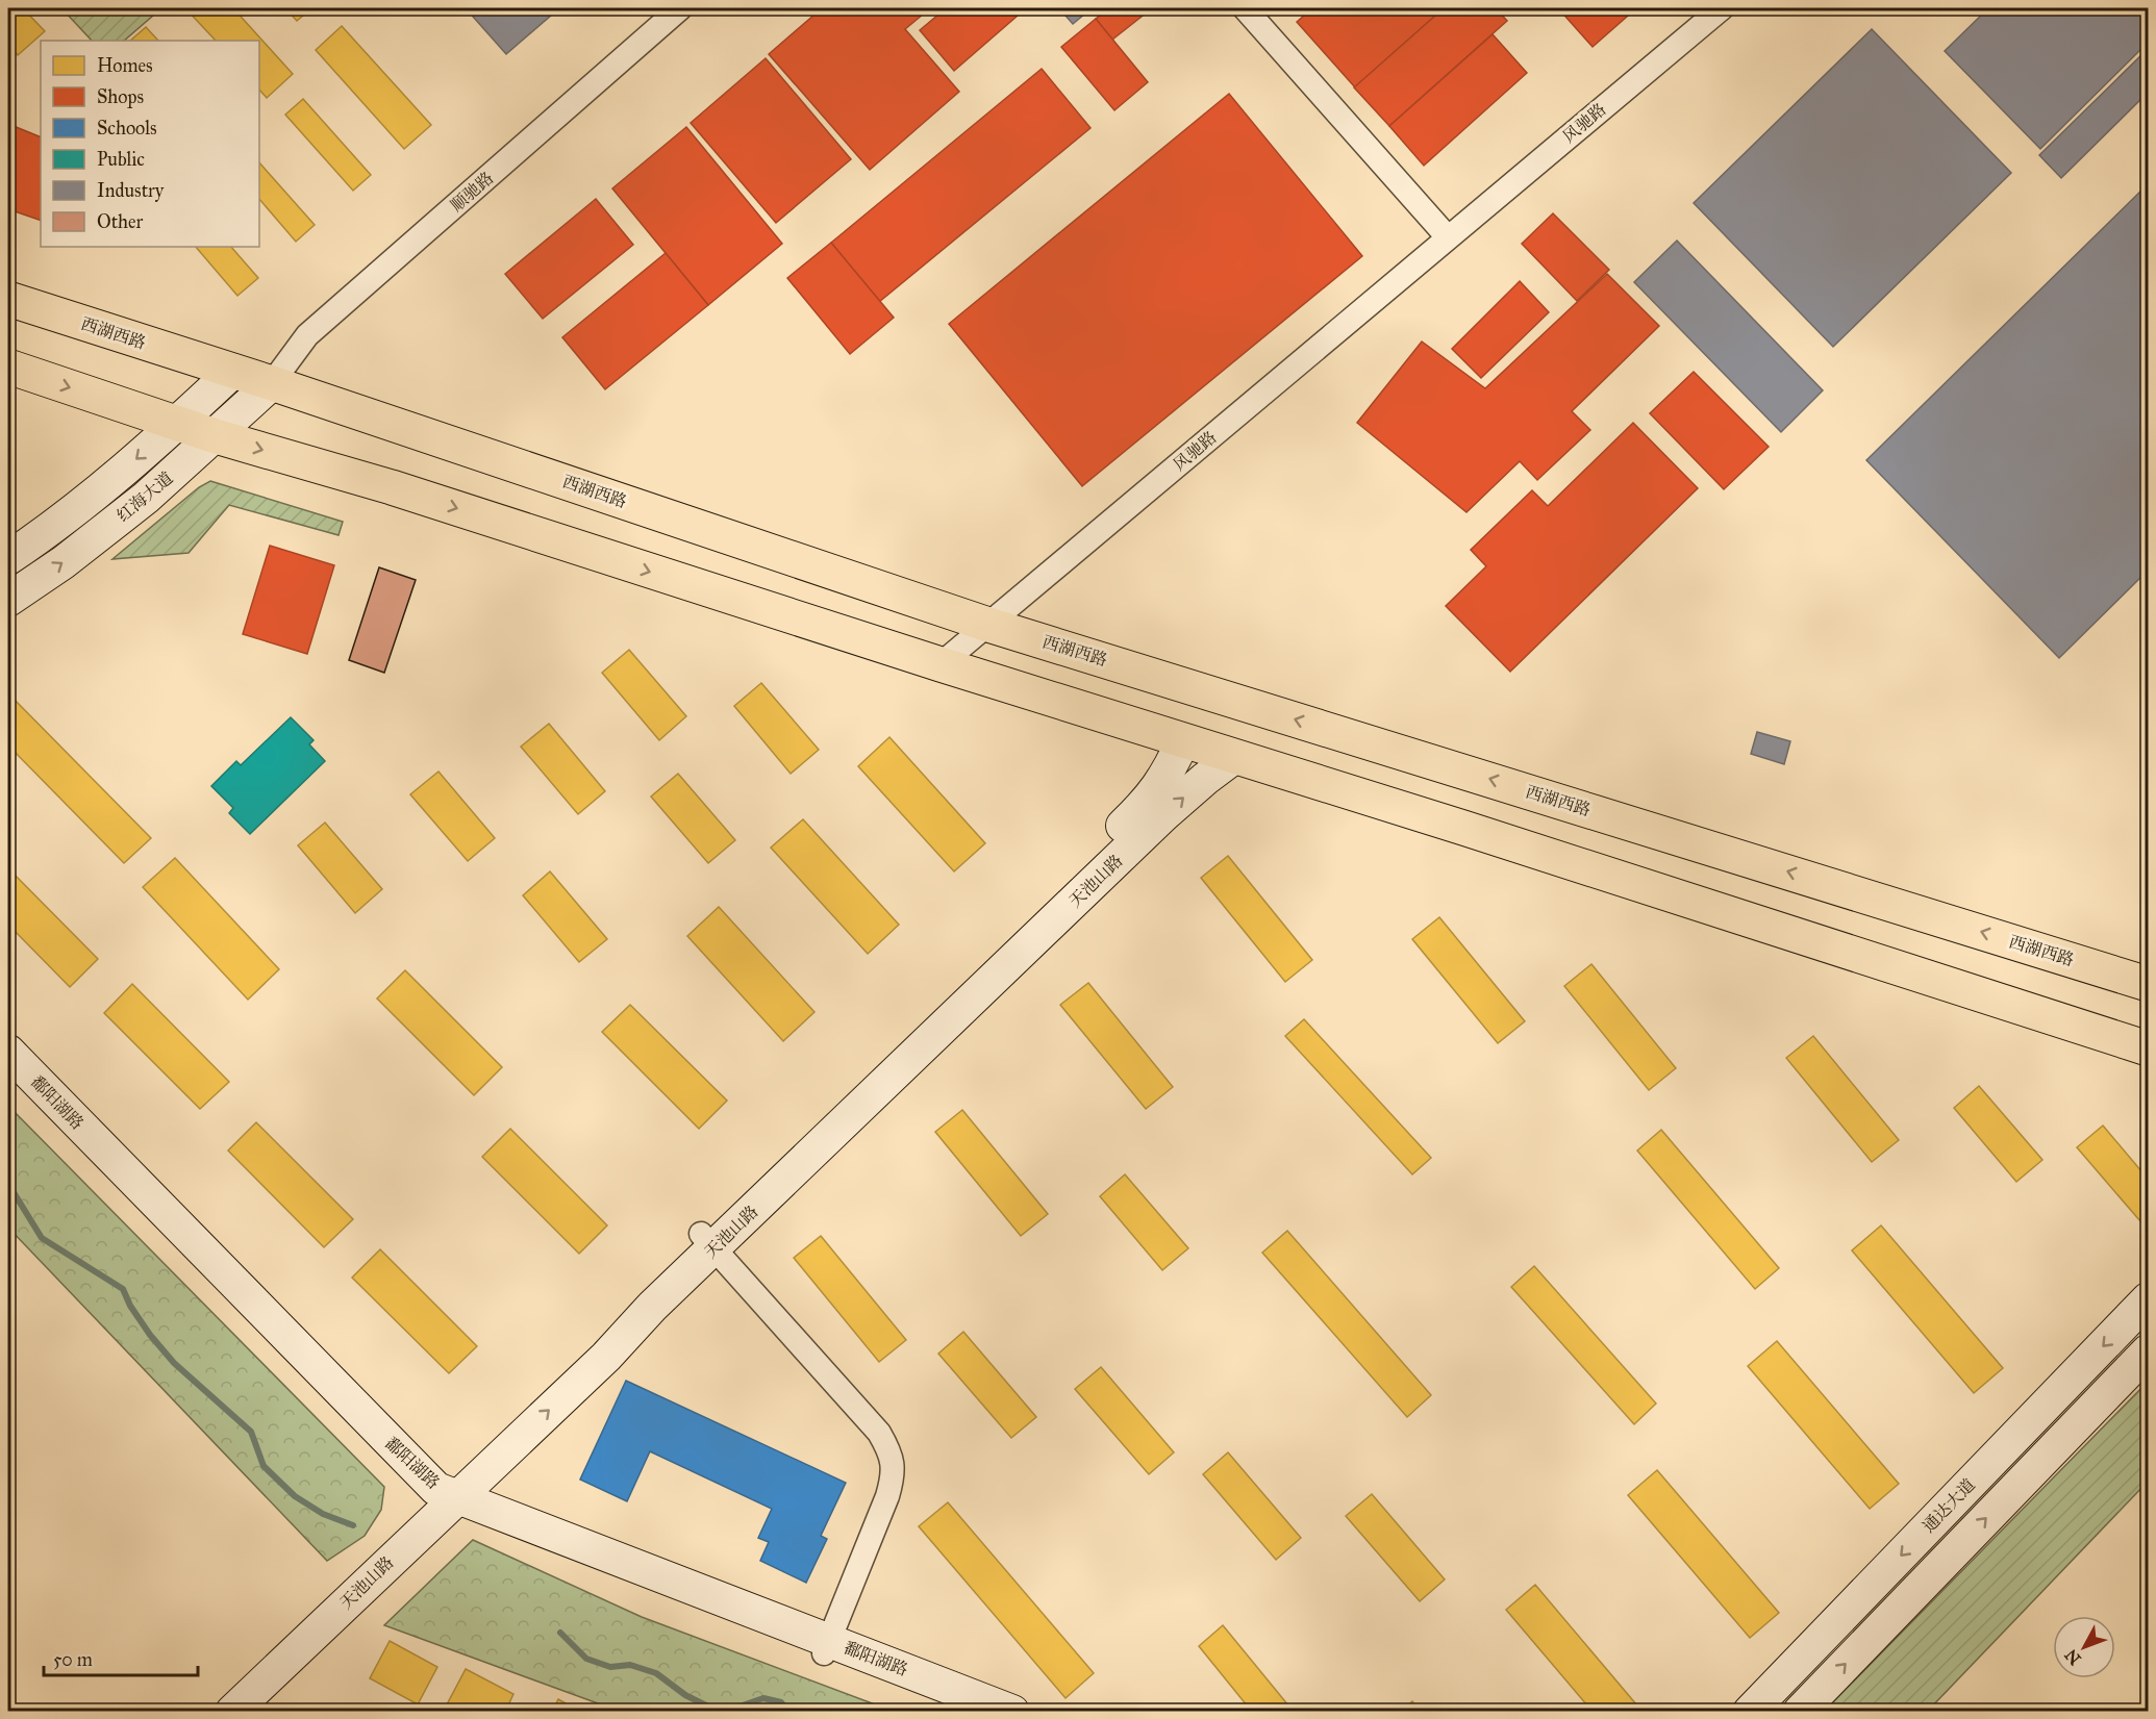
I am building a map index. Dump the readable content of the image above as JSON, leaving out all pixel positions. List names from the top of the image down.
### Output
{
  "streets": {
    "main road": ["西湖西路"],
    "street": [
      "风驰路",
      "顺驰路",
      "红海大道",
      "天池山路",
      "鄱阳湖路",
      "通达大道"
    ]
  },
  "crossings": [
    ["风驰路", "西湖西路"],
    ["顺驰路", "西湖西路"],
    ["顺驰路", "红海大道"],
    ["西湖西路", "红海大道"],
    ["天池山路", "鄱阳湖路"]
  ],
  "legend": [
    "Homes",
    "Shops",
    "Schools",
    "Public",
    "Industry",
    "Other"
  ],
  "scale_bar": "50 m",
  "north": "bottom left"
}
